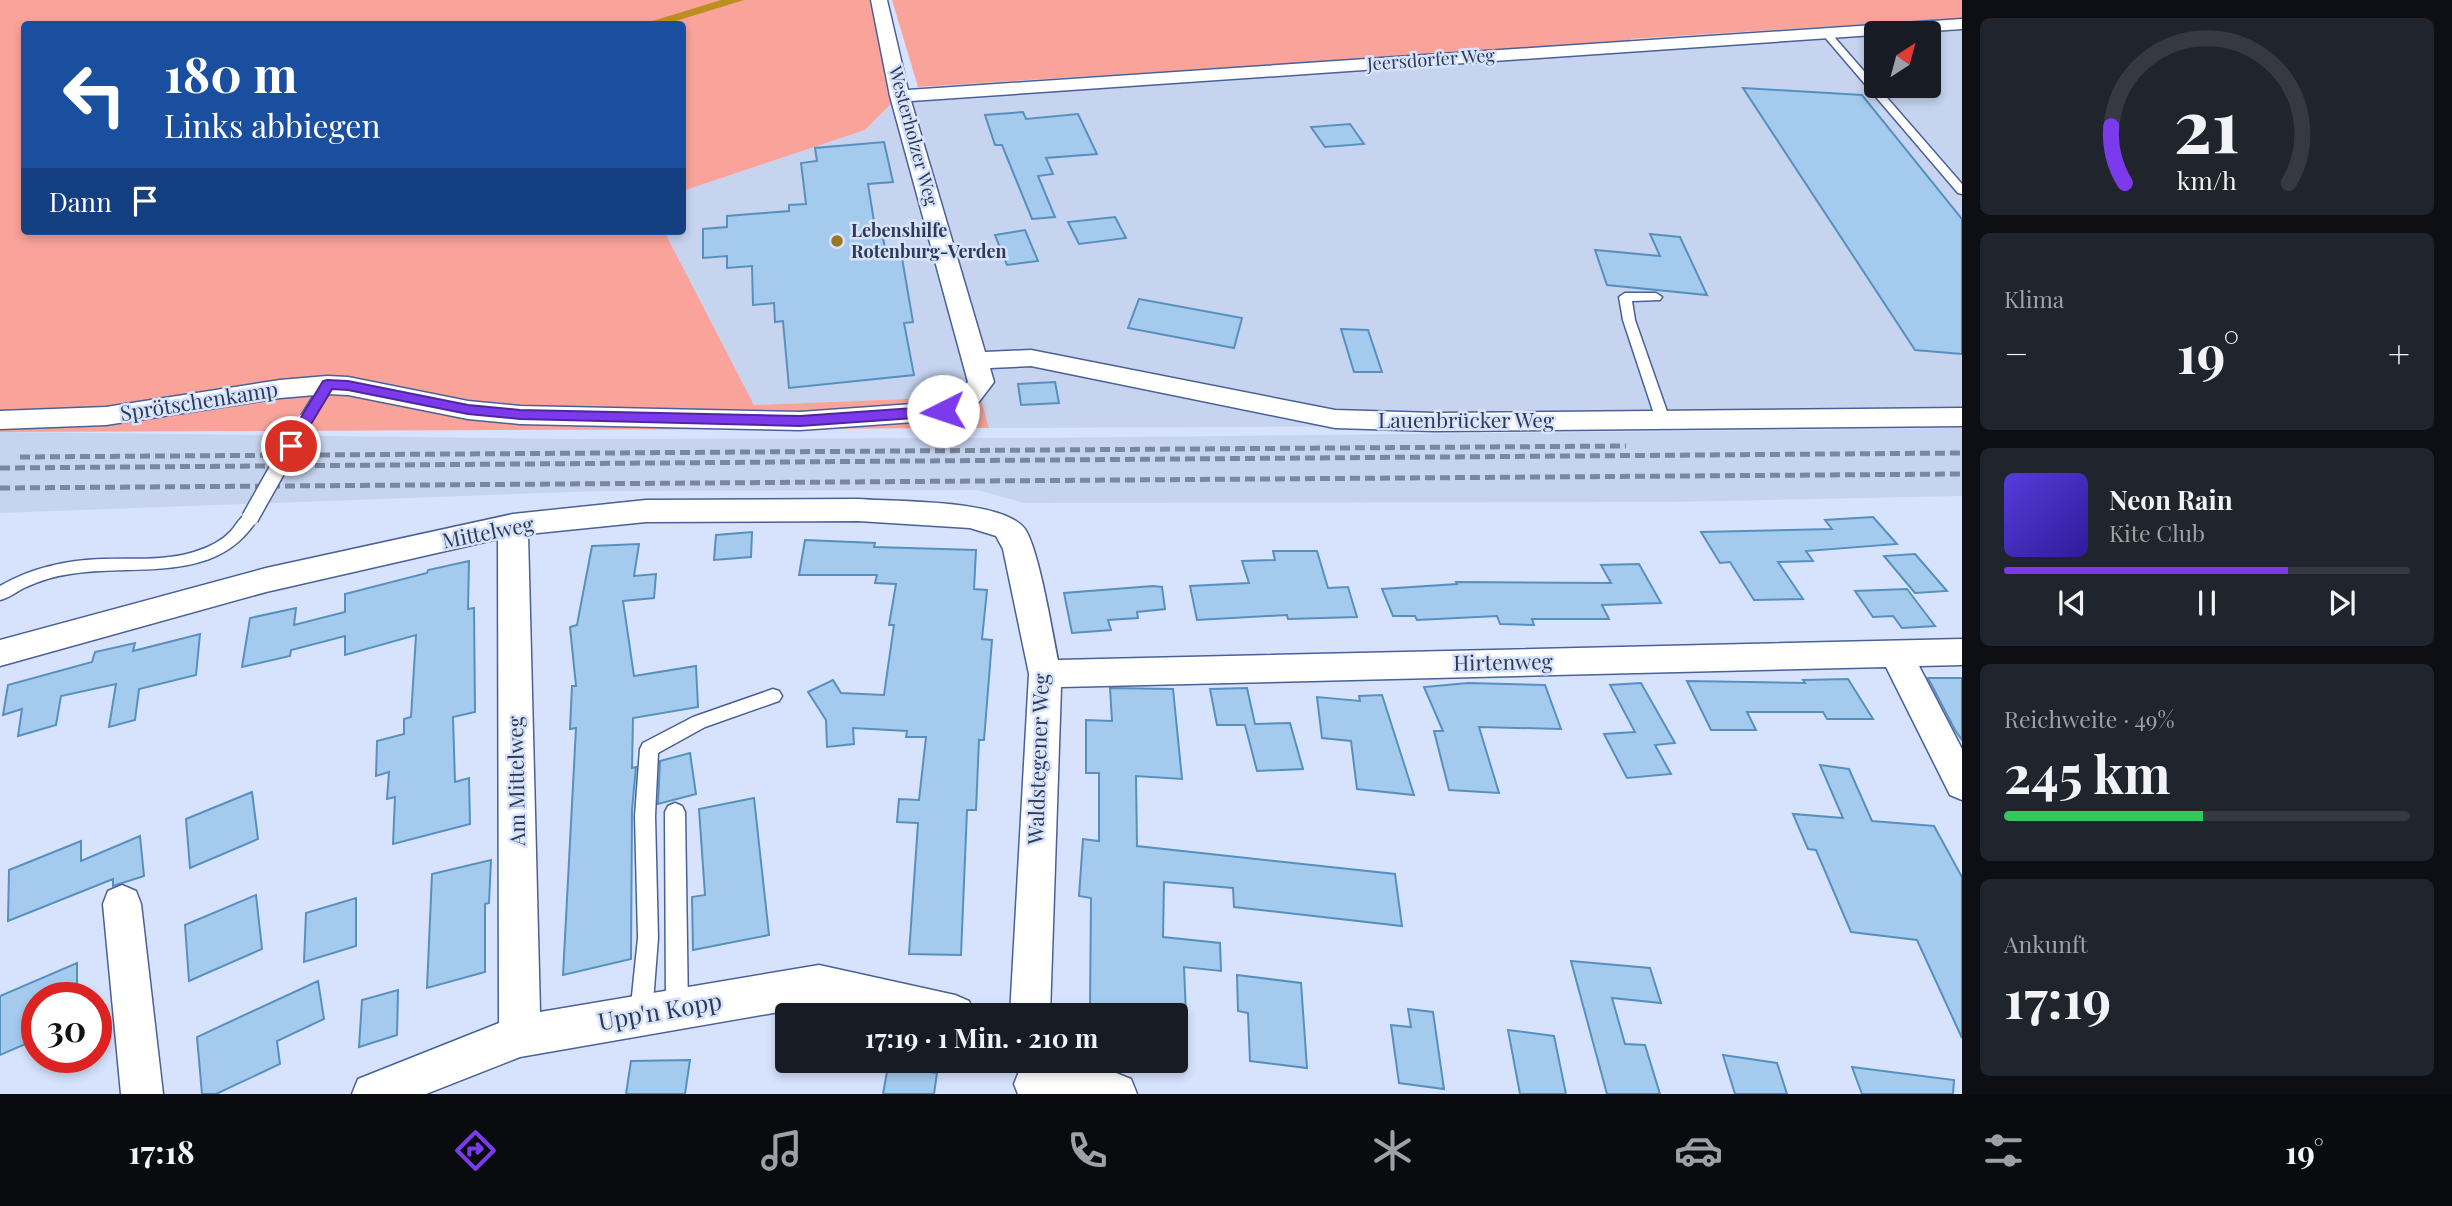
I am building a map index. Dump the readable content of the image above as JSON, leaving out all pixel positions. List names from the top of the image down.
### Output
{
  "streets": {
    "street": [
      "Jeersdorfer Weg",
      "Westerholzer Weg",
      "Sprötschenkamp",
      "Lauenbrücker Weg",
      "Mittelweg",
      "Hirtenweg",
      "Waldstegener Weg",
      "Am Mittelweg",
      "Upp'n Kopp"
    ]
  },
  "crossings": [
    ["Jeersdorfer Weg", "Westerholzer Weg"],
    ["Westerholzer Weg", "Sprötschenkamp"],
    ["Westerholzer Weg", "Lauenbrücker Weg"],
    ["Mittelweg", "Waldstegener Weg"],
    ["Mittelweg", "Am Mittelweg"],
    ["Hirtenweg", "Waldstegener Weg"],
    ["Am Mittelweg", "Upp'n Kopp"]
  ],
  "places": ["Lebenshilfe Rotenburg-Verden"],
  "north": "top right",
  "page": {
    "turn": ["180 m", "Links abbiegen"],
    "then": "Dann",
    "tile": [
      "Klima",
      ["Reichweite · 49%", "245 km"],
      ["Ankunft", "17:19"]
    ],
    "heat": ["−", "19°", "+"],
    "song": ["Neon Rain", "Kite Club"],
    "limit": "30",
    "trip": "17:19 · 1 Min. · 210 m",
    "tabs": ["17:18", "19°"],
    "gauge": ["21", "km/h"]
  }
}
